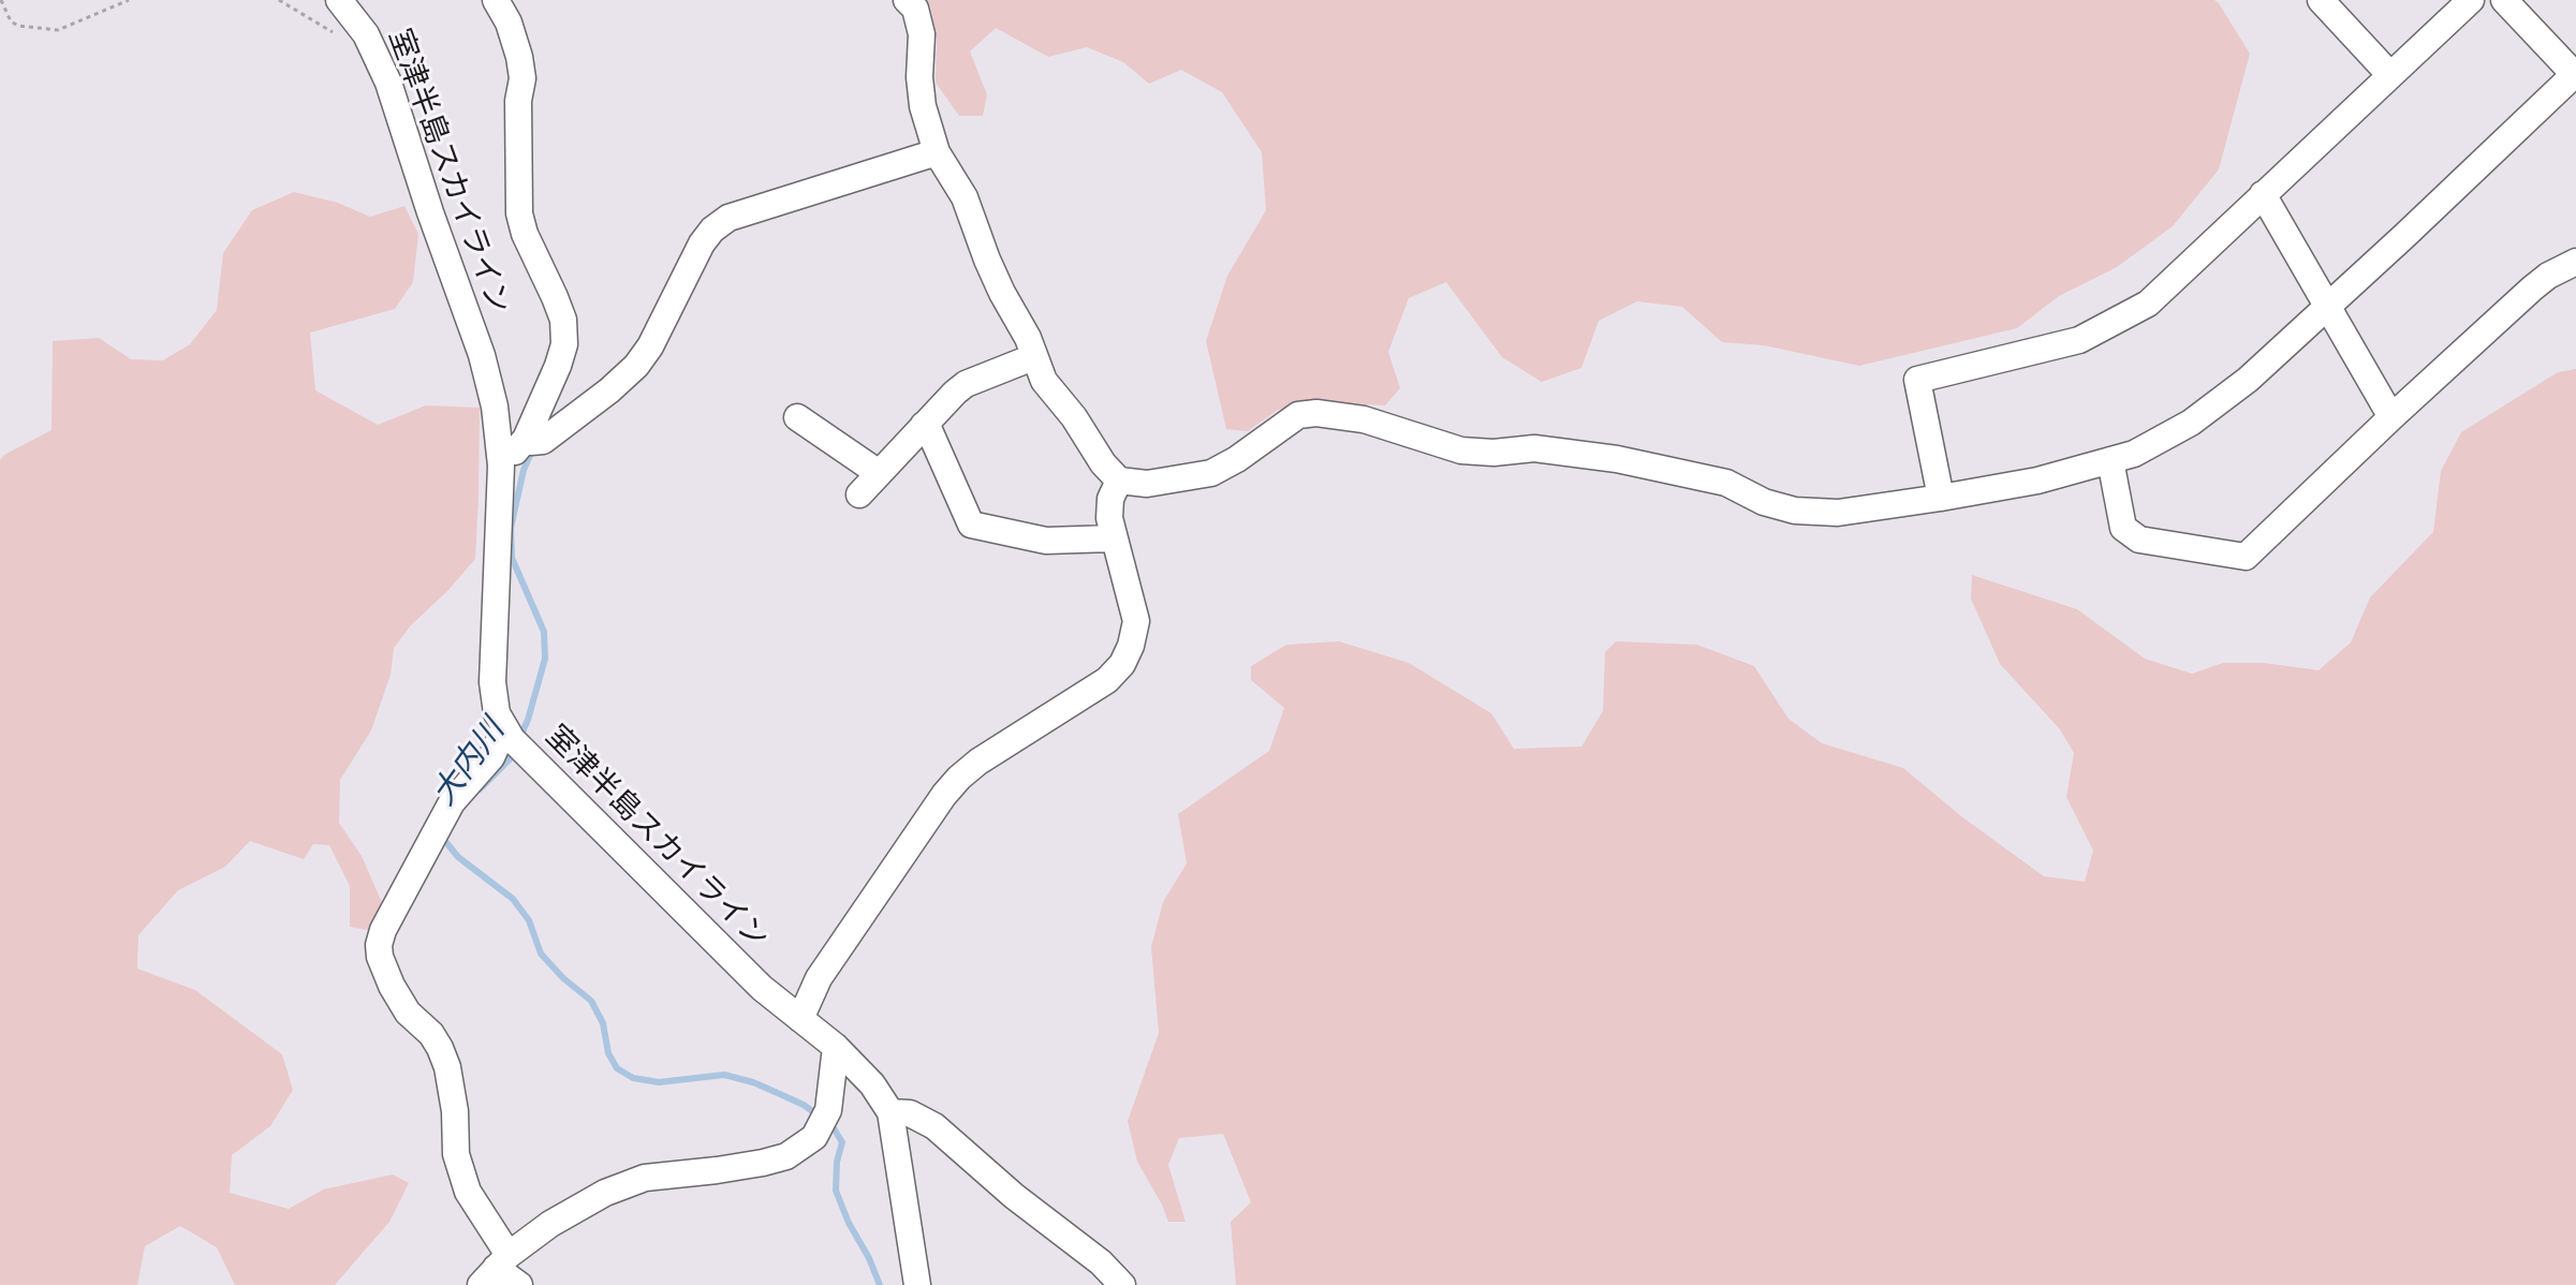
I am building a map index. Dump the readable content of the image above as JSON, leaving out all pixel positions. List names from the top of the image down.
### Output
{
  "streets": {
    "street": ["室津半島スカイライン"]
  },
  "water": ["大内川"]
}
